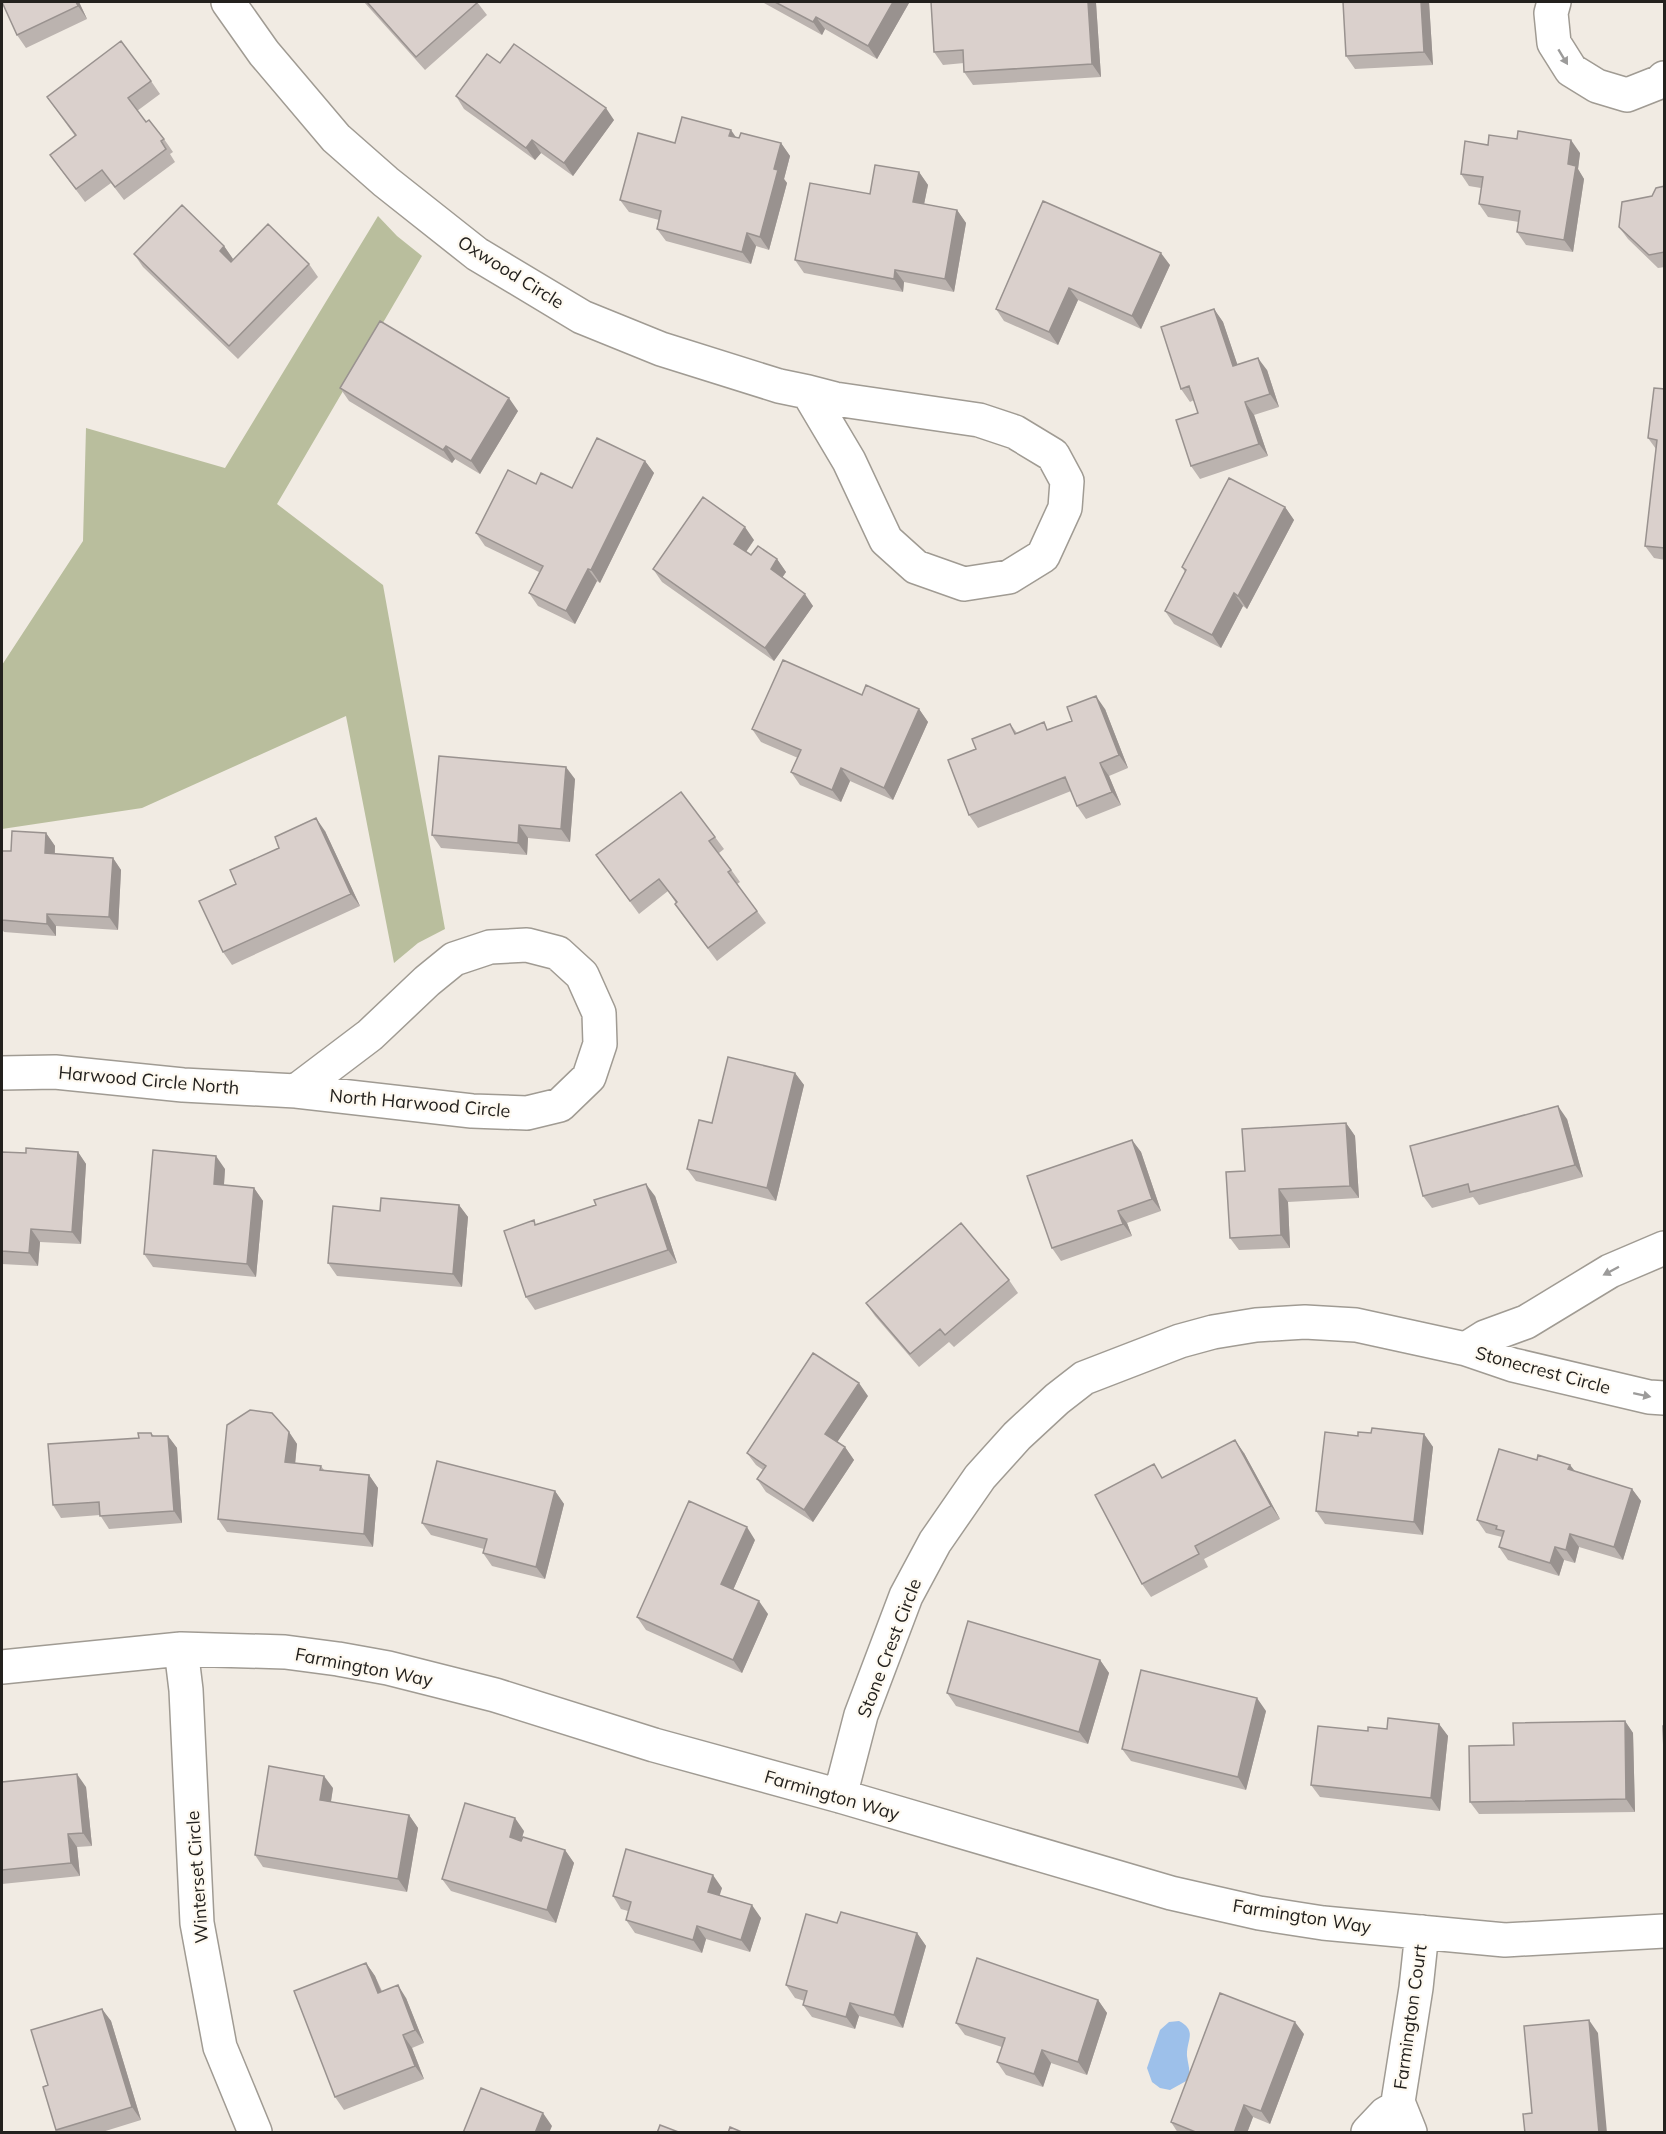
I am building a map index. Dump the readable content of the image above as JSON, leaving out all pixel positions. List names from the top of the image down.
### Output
{
  "streets": {
    "street": [
      "Oxwood Circle",
      "Harwood Circle North",
      "North Harwood Circle",
      "Stonecrest Circle",
      "Stone Crest Circle",
      "Farmington Way",
      "Winterset Circle",
      "Farmington Court"
    ]
  },
  "crossings": [
    ["Harwood Circle North", "North Harwood Circle"],
    ["Stonecrest Circle", "Stone Crest Circle"],
    ["Stone Crest Circle", "Farmington Way"],
    ["Farmington Way", "Winterset Circle"],
    ["Farmington Way", "Farmington Court"]
  ]
}
